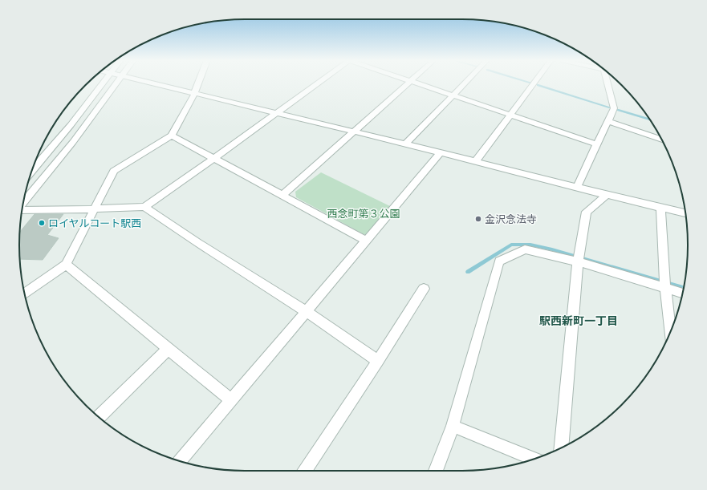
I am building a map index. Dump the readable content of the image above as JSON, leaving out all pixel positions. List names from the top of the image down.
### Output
{
  "districts": ["駅西新町一丁目"],
  "parks": ["西念町第３公園"],
  "places": ["金沢念法寺", "ロイヤルコート駅西"]
}
